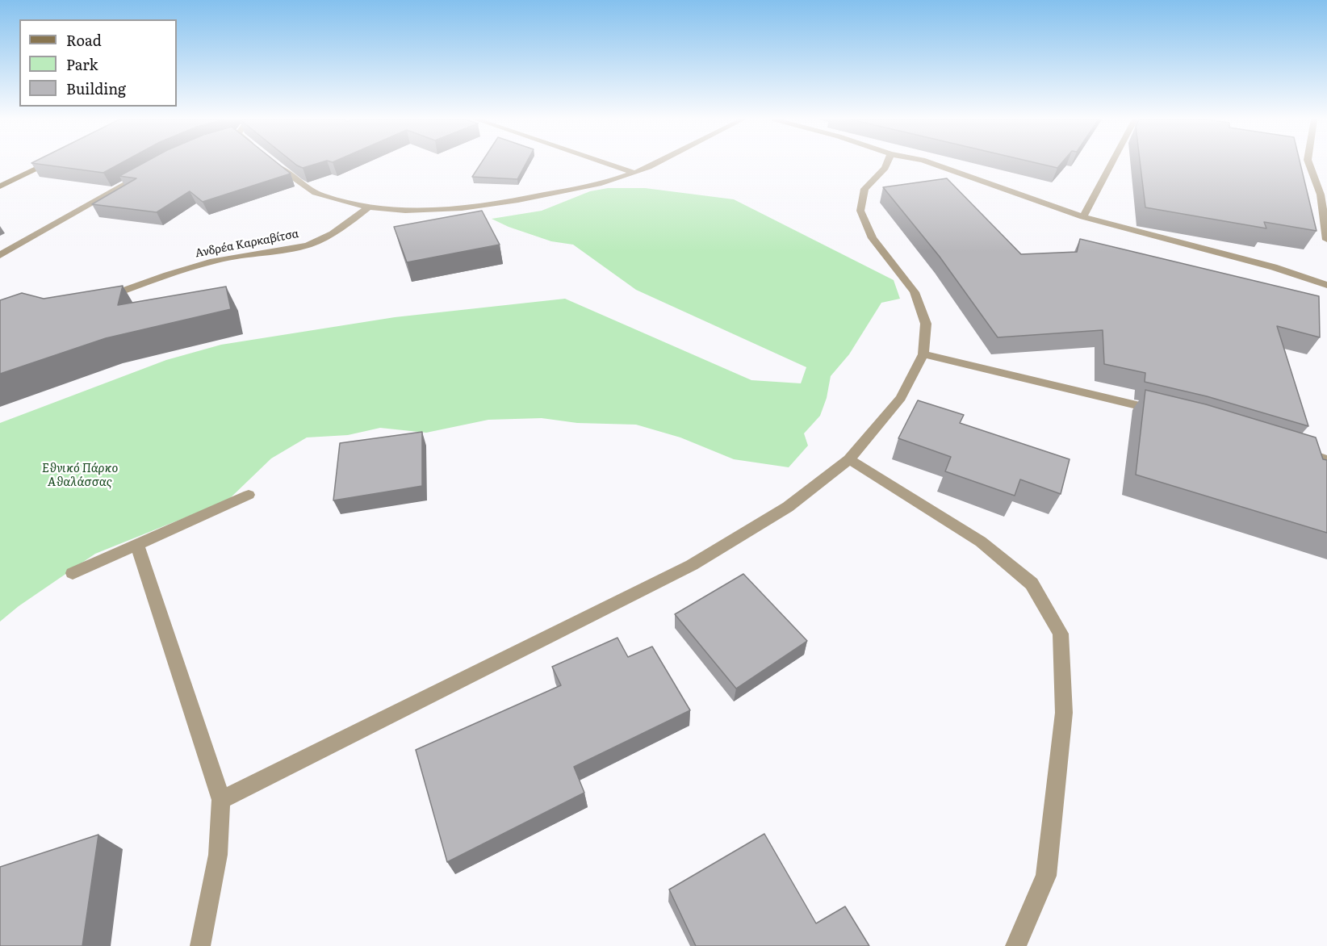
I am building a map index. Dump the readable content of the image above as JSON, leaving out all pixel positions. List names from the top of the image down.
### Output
{
  "streets": {
    "street": ["Ανδρέα Καρκαβίτσα"]
  },
  "parks": ["Εθνικό Πάρκο Αθαλάσσας"],
  "legend": ["Road", "Park", "Building"]
}
